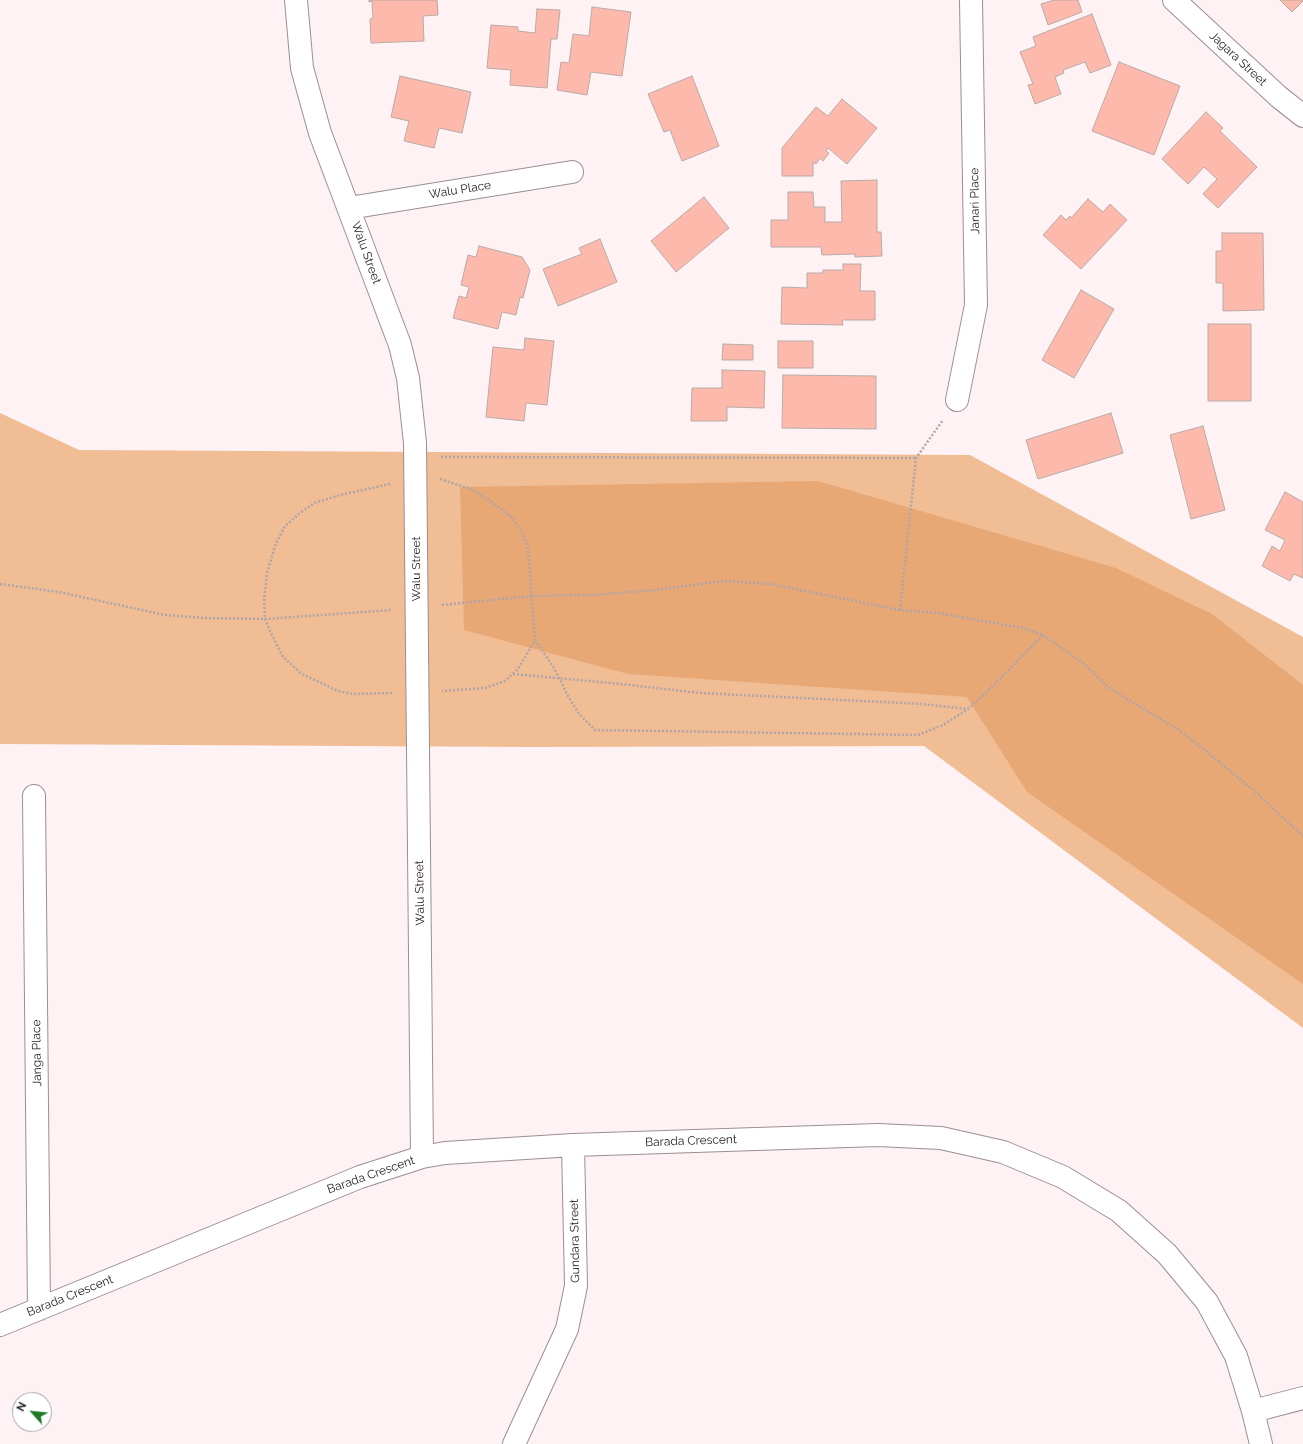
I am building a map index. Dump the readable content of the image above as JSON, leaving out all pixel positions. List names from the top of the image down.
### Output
{
  "streets": {
    "street": [
      "Jagara Street",
      "Walu Place",
      "Janari Place",
      "Walu Street",
      "Janga Place",
      "Barada Crescent",
      "Gundara Street"
    ]
  },
  "crossings": [
    ["Walu Place", "Walu Street"],
    ["Walu Street", "Barada Crescent"],
    ["Janga Place", "Barada Crescent"],
    ["Barada Crescent", "Gundara Street"]
  ],
  "north": "top left"
}
